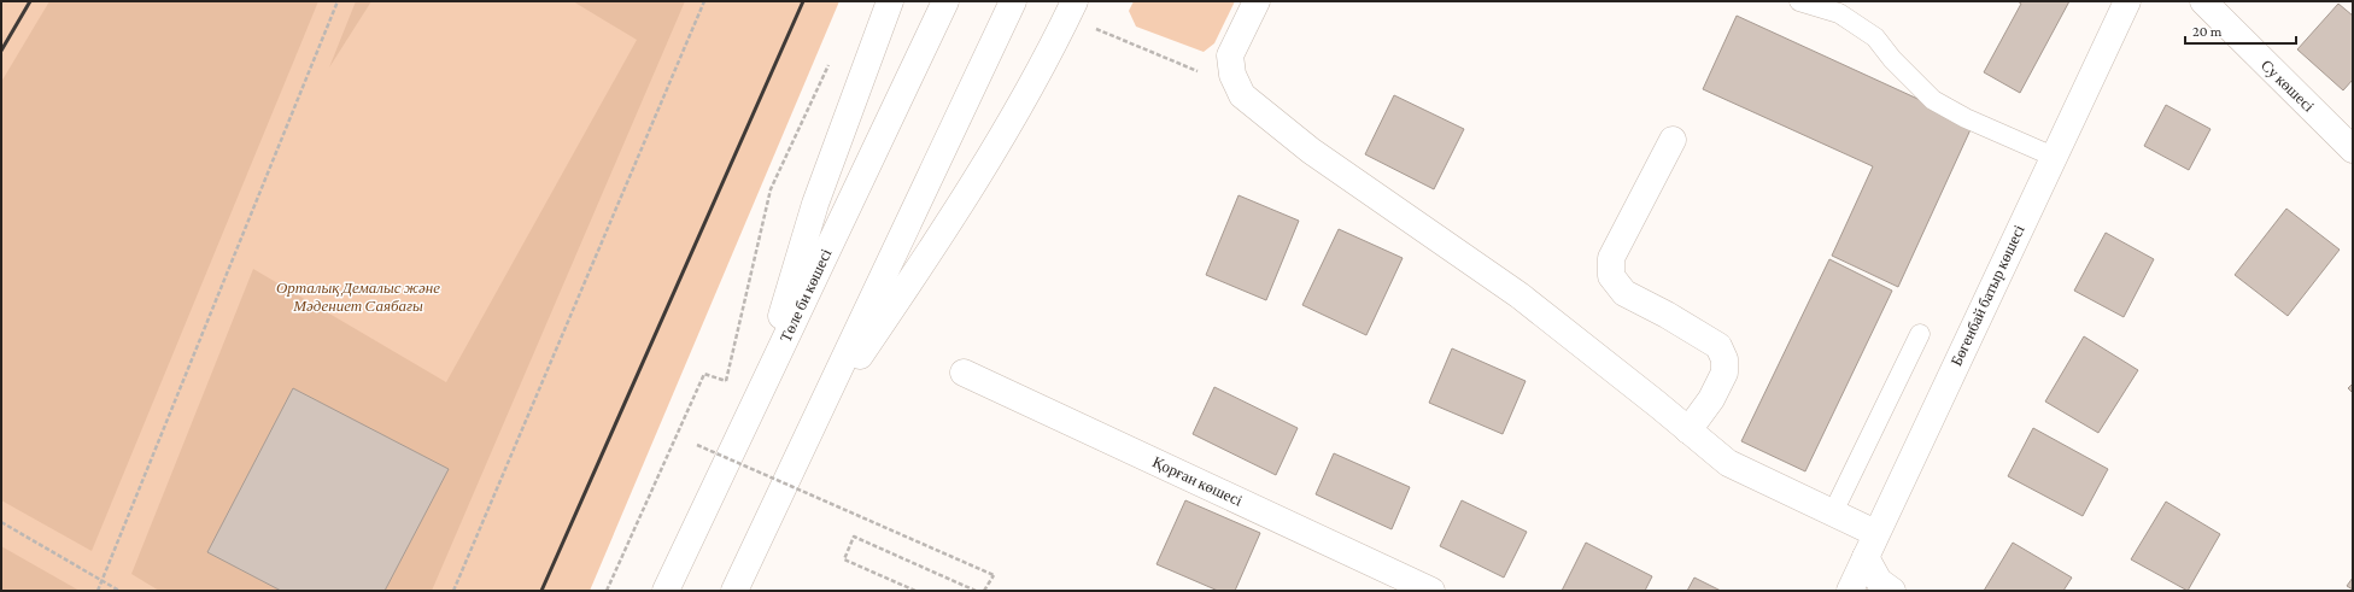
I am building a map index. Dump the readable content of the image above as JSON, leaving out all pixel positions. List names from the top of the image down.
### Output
{
  "streets": {
    "street": [
      "Су көшесі",
      "Төле би көшесі",
      "Бөгенбай батыр көшесі",
      "Қорған көшесі"
    ]
  },
  "parks": ["Орталық Демалыс және Мәдениет Саябағы"],
  "scale_bar": "20 m"
}
